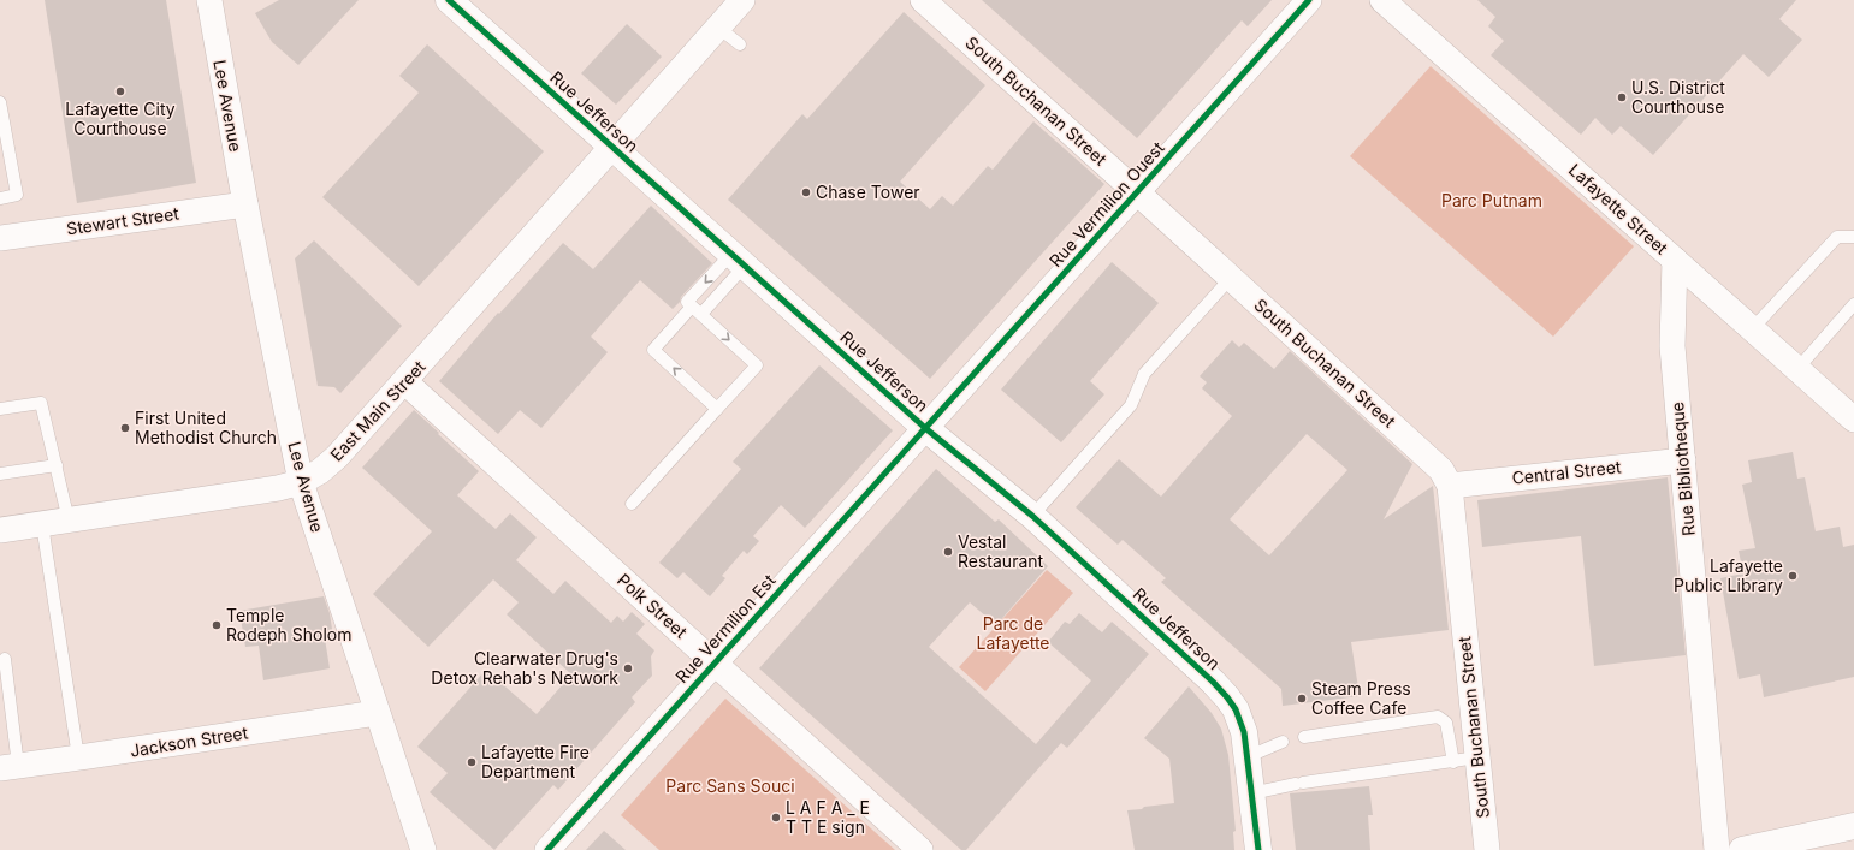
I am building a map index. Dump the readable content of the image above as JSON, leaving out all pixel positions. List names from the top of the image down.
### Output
{
  "streets": {
    "street": [
      "South Buchanan Street",
      "Lee Avenue",
      "Rue Jefferson",
      "Rue Vermilion Ouest",
      "Lafayette Street",
      "Stewart Street",
      "East Main Street",
      "Rue Bibliotheque",
      "Central Street",
      "Polk Street",
      "Rue Vermilion Est",
      "Jackson Street"
    ]
  },
  "crossings": [
    ["South Buchanan Street", "Rue Vermilion Ouest"],
    ["South Buchanan Street", "Central Street"],
    ["Lee Avenue", "Stewart Street"],
    ["Lee Avenue", "East Main Street"],
    ["Lee Avenue", "Jackson Street"],
    ["Rue Jefferson", "Rue Vermilion Ouest"],
    ["Rue Jefferson", "East Main Street"],
    ["Rue Jefferson", "Rue Vermilion Est"],
    ["Rue Vermilion Ouest", "Rue Vermilion Est"],
    ["Lafayette Street", "Rue Bibliotheque"],
    ["East Main Street", "Polk Street"],
    ["Rue Bibliotheque", "Central Street"],
    ["Polk Street", "Rue Vermilion Est"]
  ],
  "parks": ["Parc Putnam", "Parc de Lafayette", "Parc Sans Souci"],
  "places": [
    "Lafayette City Courthouse",
    "U.S. District Courthouse",
    "Chase Tower",
    "First United Methodist Church",
    "Vestal Restaurant",
    "Lafayette Public Library",
    "Temple Rodeph Sholom",
    "Clearwater Drug's Detox Rehab's Network",
    "Steam Press Coffee Cafe",
    "Lafayette Fire Department",
    "L A F A _ E T T E sign"
  ]
}
